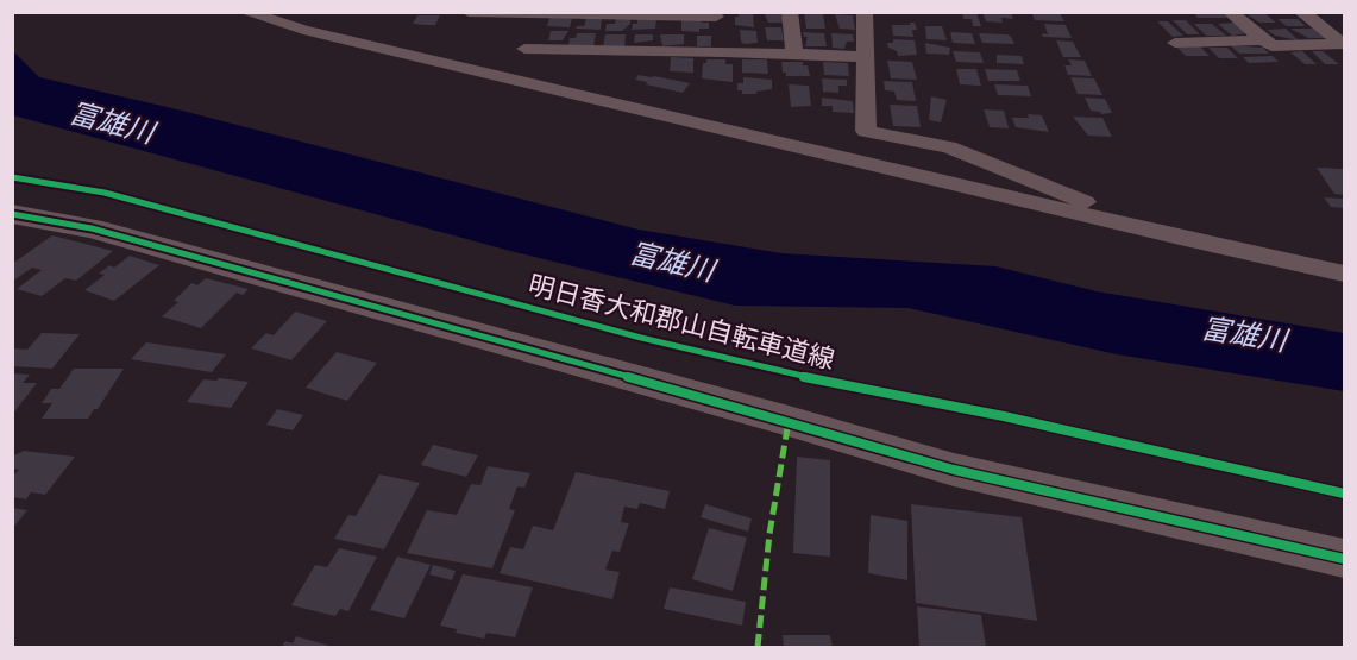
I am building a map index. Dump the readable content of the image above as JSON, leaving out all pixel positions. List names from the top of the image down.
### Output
{
  "streets": {
    "cycle path": ["明日香大和郡山自転車道線"]
  },
  "water": ["富雄川"]
}
